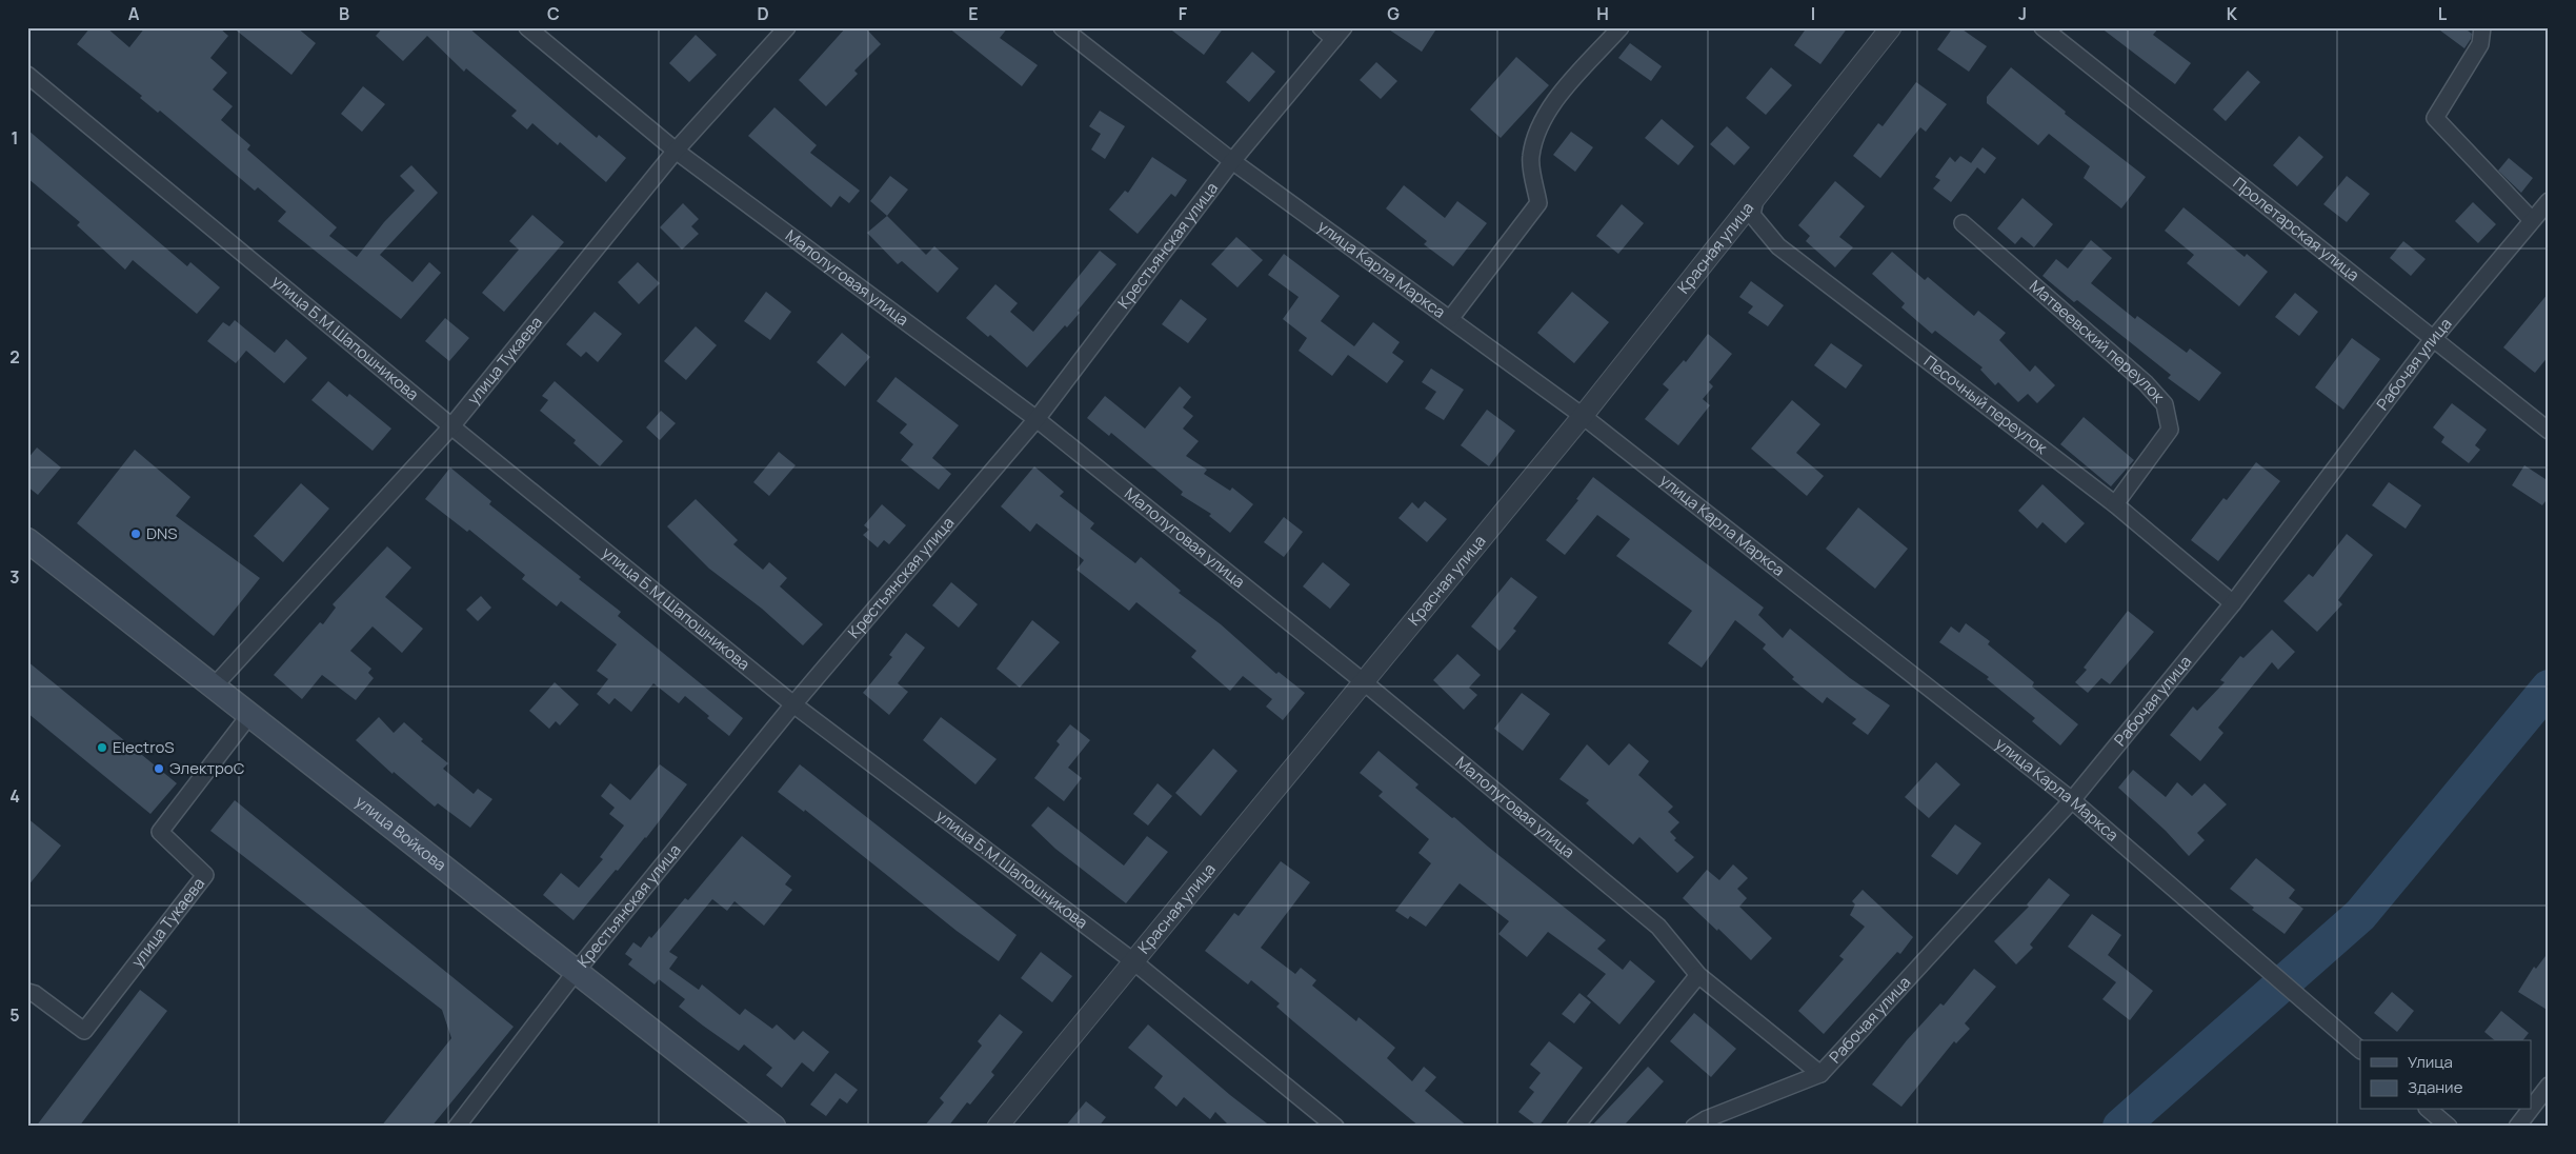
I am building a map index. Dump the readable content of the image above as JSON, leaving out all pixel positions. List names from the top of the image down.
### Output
{
  "streets": {
    "main road": ["улица Войкова"],
    "street": [
      "Пролетарская улица",
      "Крестьянская улица",
      "Красная улица",
      "улица Карла Маркса",
      "Малолуговая улица",
      "улица Б.М.Шапошникова",
      "Матвеевский переулок",
      "улица Тукаева",
      "Рабочая улица",
      "Песочный переулок"
    ]
  },
  "crossings": [
    ["Пролетарская улица", "Рабочая улица"],
    ["Крестьянская улица", "улица Карла Маркса"],
    ["Крестьянская улица", "Малолуговая улица"],
    ["Крестьянская улица", "улица Б.М.Шапошникова"],
    ["Крестьянская улица", "улица Войкова"],
    ["Красная улица", "улица Карла Маркса"],
    ["Красная улица", "Малолуговая улица"],
    ["Красная улица", "улица Б.М.Шапошникова"],
    ["Красная улица", "Песочный переулок"],
    ["улица Карла Маркса", "Рабочая улица"],
    ["Малолуговая улица", "улица Тукаева"],
    ["Малолуговая улица", "Рабочая улица"],
    ["улица Б.М.Шапошникова", "улица Тукаева"],
    ["Матвеевский переулок", "Песочный переулок"],
    ["улица Тукаева", "улица Войкова"],
    ["Рабочая улица", "Песочный переулок"]
  ],
  "places": ["DNS", "ElectroS", "ЭлектроС"],
  "legend": ["Улица", "Здание"],
  "grid": {
    "columns": [
      "A",
      "B",
      "C",
      "D",
      "E",
      "F",
      "G",
      "H",
      "I",
      "J",
      "K",
      "L"
    ],
    "rows": [
      "1",
      "2",
      "3",
      "4",
      "5"
    ]
  }
}
